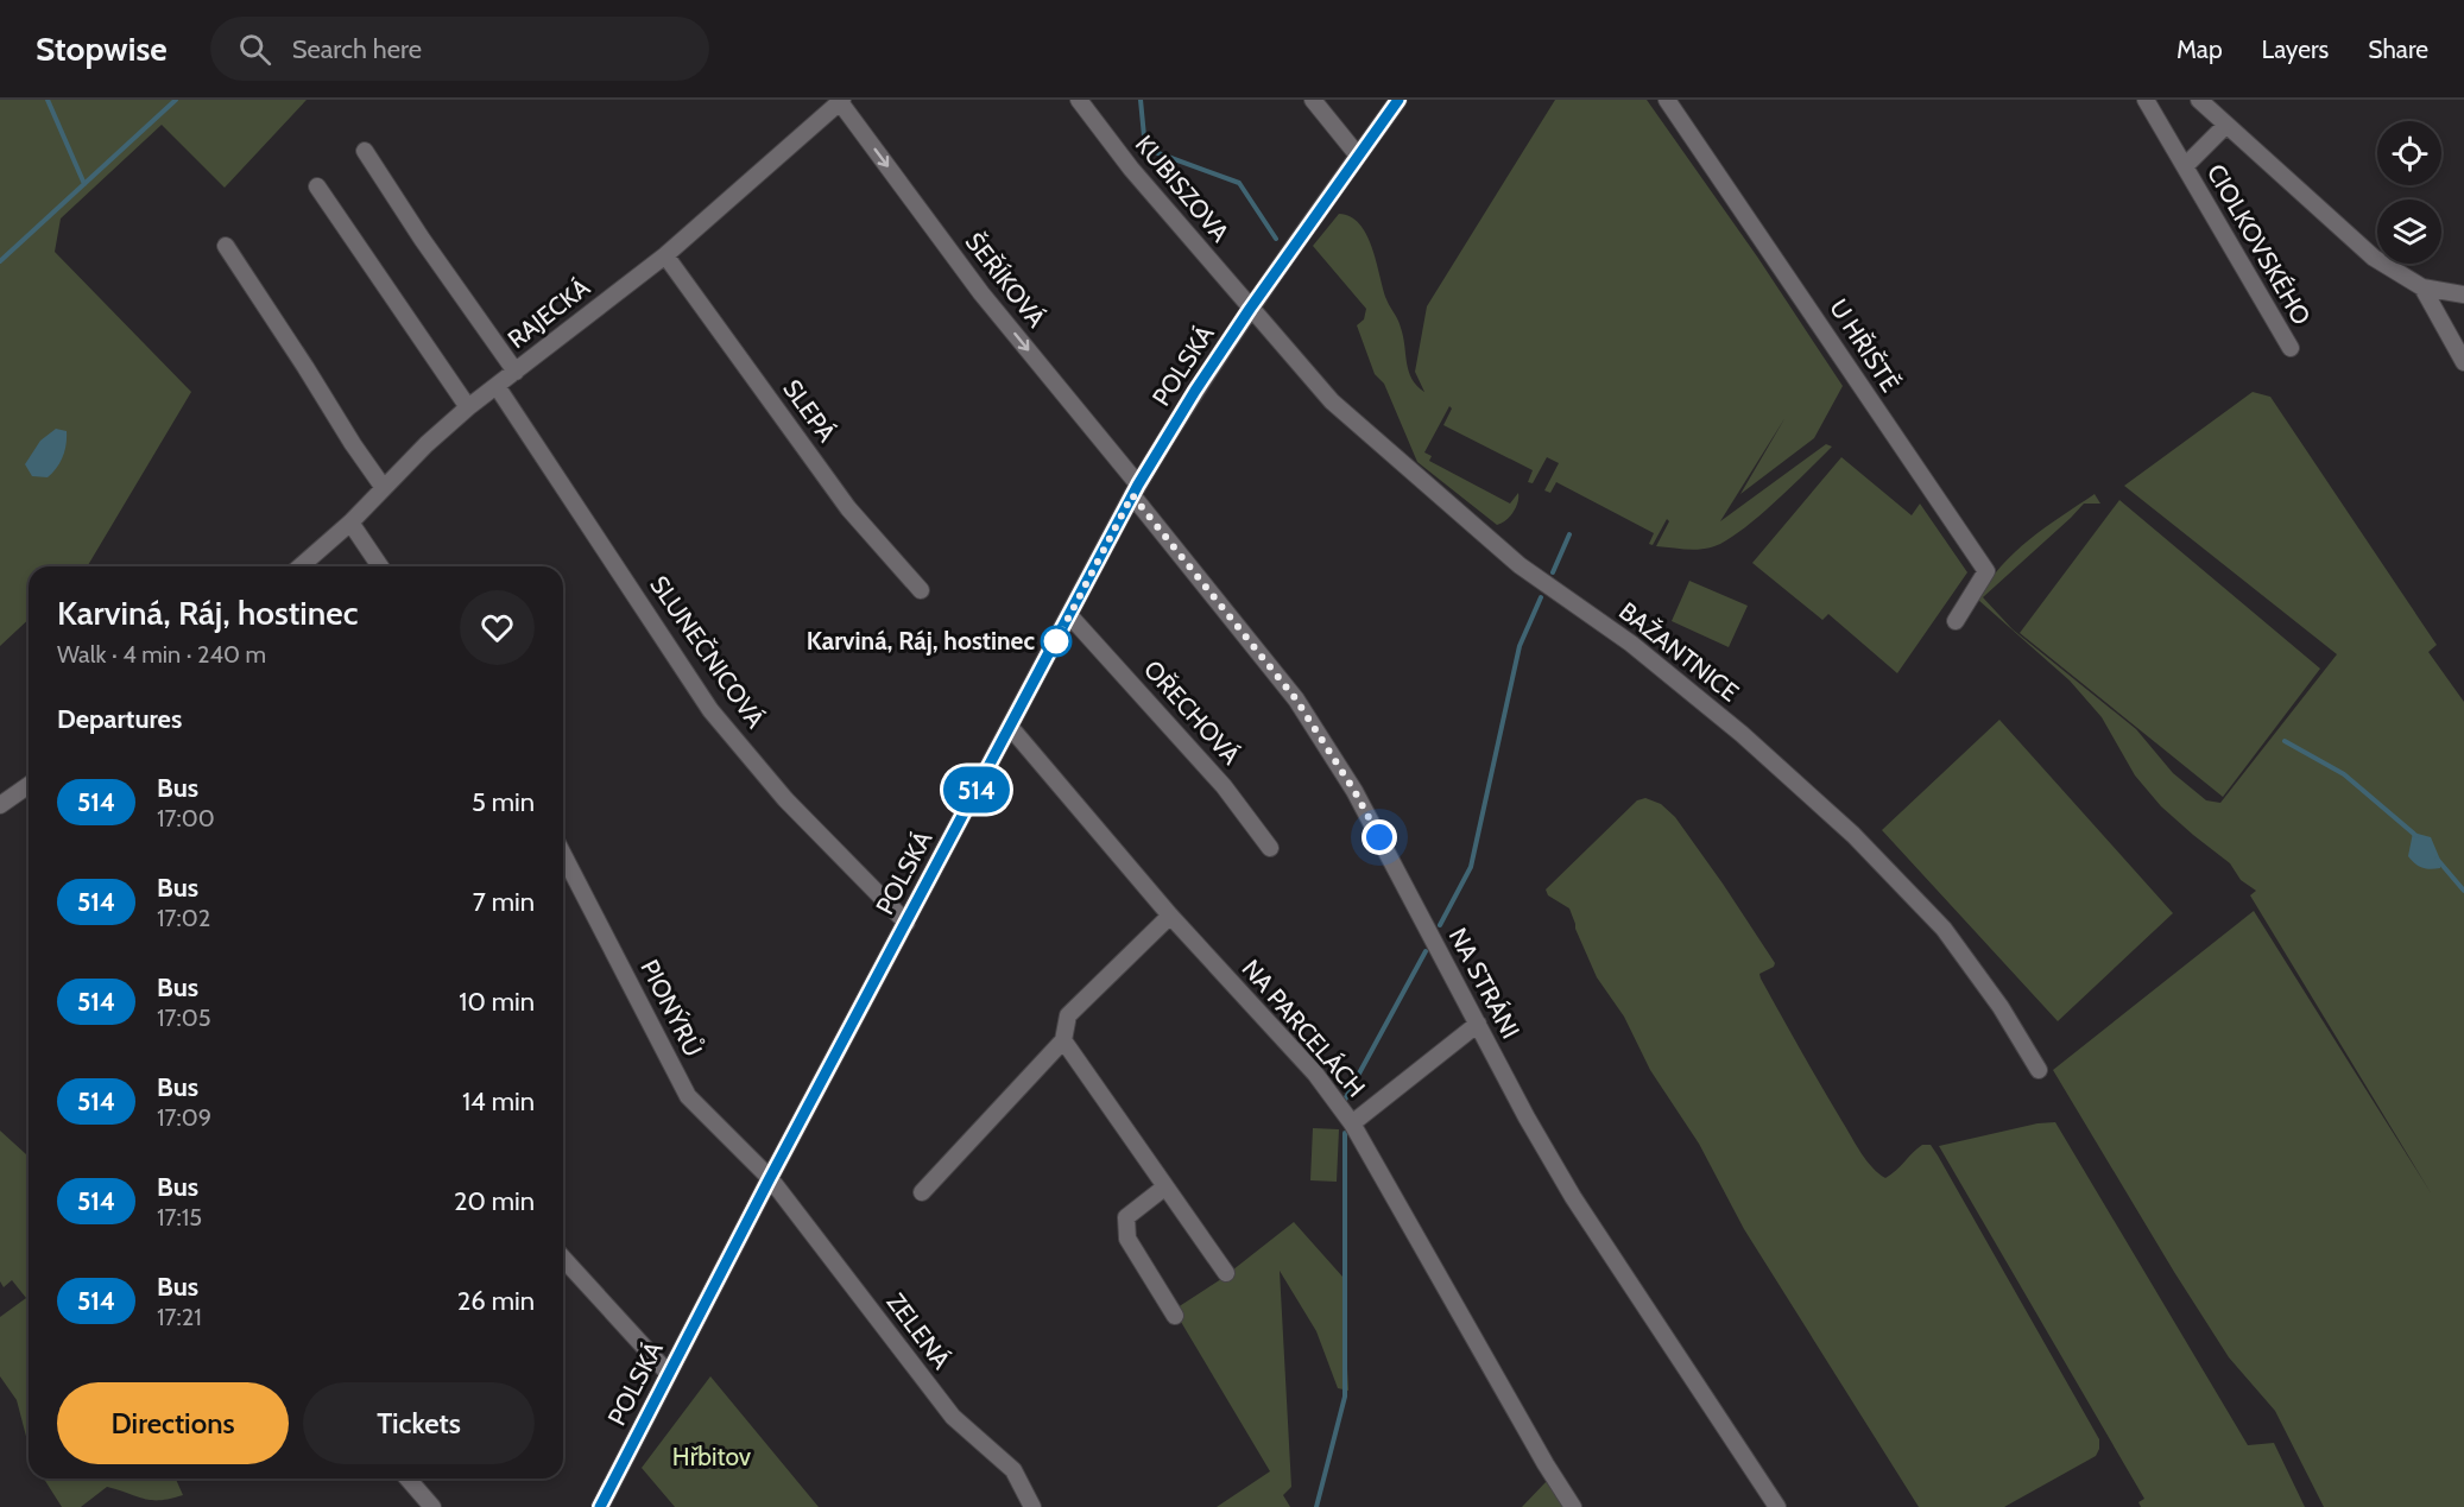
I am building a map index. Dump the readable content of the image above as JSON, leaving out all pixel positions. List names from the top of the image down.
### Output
{
  "streets": {
    "street": [
      "KUBISZOVA",
      "CIOLKOVSKÉHO",
      "ŠEŘÍKOVÁ",
      "RAJECKÁ",
      "U HŘIŠTĚ",
      "POLSKÁ",
      "SLEPÁ",
      "SLUNEČNICOVÁ",
      "BAŽANTNICE",
      "OŘECHOVÁ",
      "NA STRÁNI",
      "PIONÝRŮ",
      "NA PARCELÁCH",
      "ZELENÁ"
    ]
  },
  "crossings": [
    ["KUBISZOVA", "POLSKÁ"],
    ["KUBISZOVA", "BAŽANTNICE"],
    ["ŠEŘÍKOVÁ", "RAJECKÁ"],
    ["ŠEŘÍKOVÁ", "POLSKÁ"],
    ["ŠEŘÍKOVÁ", "NA STRÁNI"],
    ["RAJECKÁ", "SLEPÁ"],
    ["RAJECKÁ", "SLUNEČNICOVÁ"],
    ["POLSKÁ", "SLUNEČNICOVÁ"],
    ["POLSKÁ", "BAŽANTNICE"],
    ["POLSKÁ", "OŘECHOVÁ"],
    ["POLSKÁ", "NA STRÁNI"],
    ["POLSKÁ", "PIONÝRŮ"],
    ["POLSKÁ", "NA PARCELÁCH"],
    ["POLSKÁ", "ZELENÁ"],
    ["PIONÝRŮ", "ZELENÁ"]
  ],
  "one_way": ["ŠEŘÍKOVÁ"],
  "parks": ["Hřbitov"],
  "places": ["Karviná, Ráj, hostinec"],
  "lines": ["bus line 514"],
  "page": {
    "header": "Stopwise",
    "search": "Search here",
    "nav": ["Map", "Layers", "Share"],
    "on_map": "514",
    "heading": [
      ["Karviná, Ráj, hostinec", "Walk · 4 min · 240 m"],
      "Departures"
    ],
    "list": [
      {
        "mark": "514",
        "name": "Bus",
        "note": "17:00",
        "value": "5 min"
      },
      {
        "mark": "514",
        "name": "Bus",
        "note": "17:02",
        "value": "7 min"
      },
      {
        "mark": "514",
        "name": "Bus",
        "note": "17:05",
        "value": "10 min"
      },
      {
        "mark": "514",
        "name": "Bus",
        "note": "17:09",
        "value": "14 min"
      },
      {
        "mark": "514",
        "name": "Bus",
        "note": "17:15",
        "value": "20 min"
      },
      {
        "mark": "514",
        "name": "Bus",
        "note": "17:21",
        "value": "26 min"
      }
    ],
    "buttons": ["Directions", "Tickets"]
  }
}
